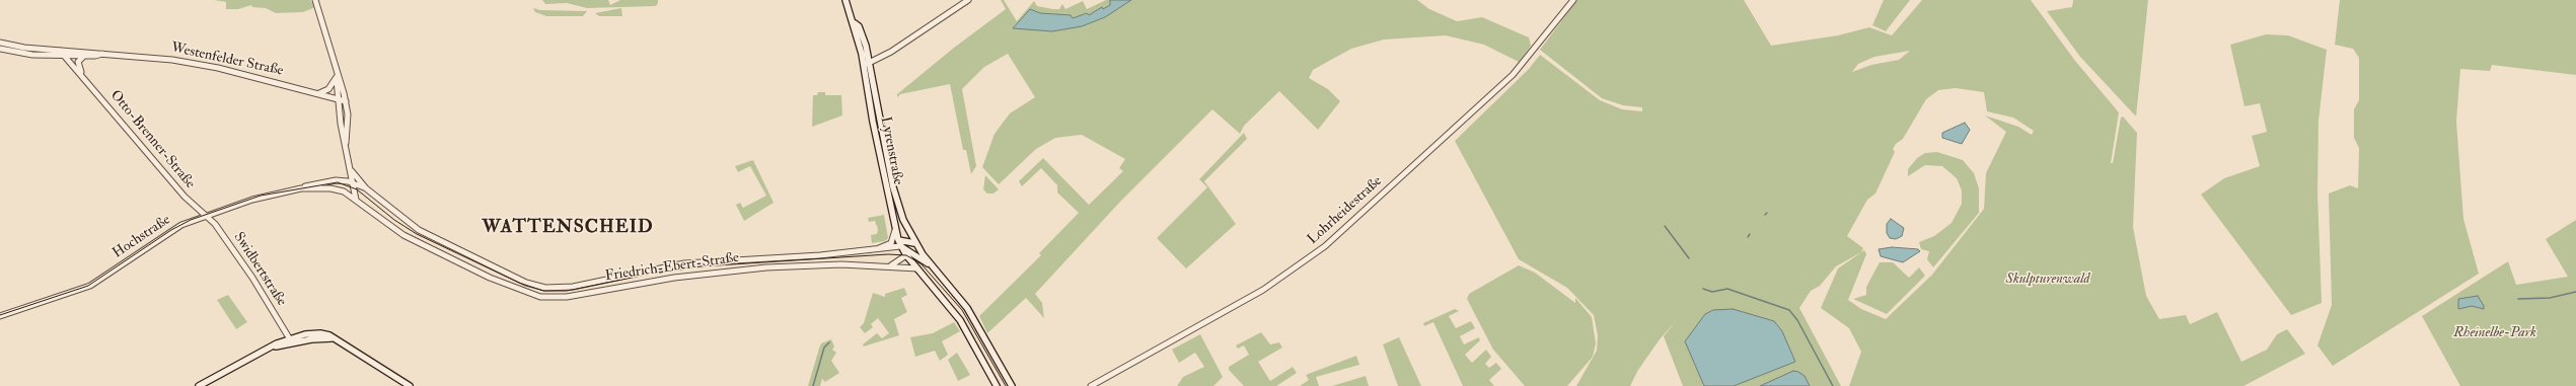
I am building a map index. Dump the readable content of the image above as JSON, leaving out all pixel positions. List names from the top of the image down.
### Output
{
  "streets": {
    "main road": ["Lyrenstraße"],
    "street": [
      "Westenfelder Straße",
      "Otto-Brenner-Straße",
      "Lohrheidestraße",
      "Hochstraße",
      "Friedrich-Ebert-Straße",
      "Swidbertstraße"
    ]
  },
  "crossings": [
    ["Westenfelder Straße", "Otto-Brenner-Straße"],
    ["Otto-Brenner-Straße", "Hochstraße"],
    ["Otto-Brenner-Straße", "Swidbertstraße"],
    ["Lyrenstraße", "Friedrich-Ebert-Straße"],
    ["Hochstraße", "Friedrich-Ebert-Straße"],
    ["Hochstraße", "Swidbertstraße"]
  ],
  "districts": ["WATTENSCHEID"],
  "parks": ["Skulpturenwald", "Rheinelbe-Park"]
}
